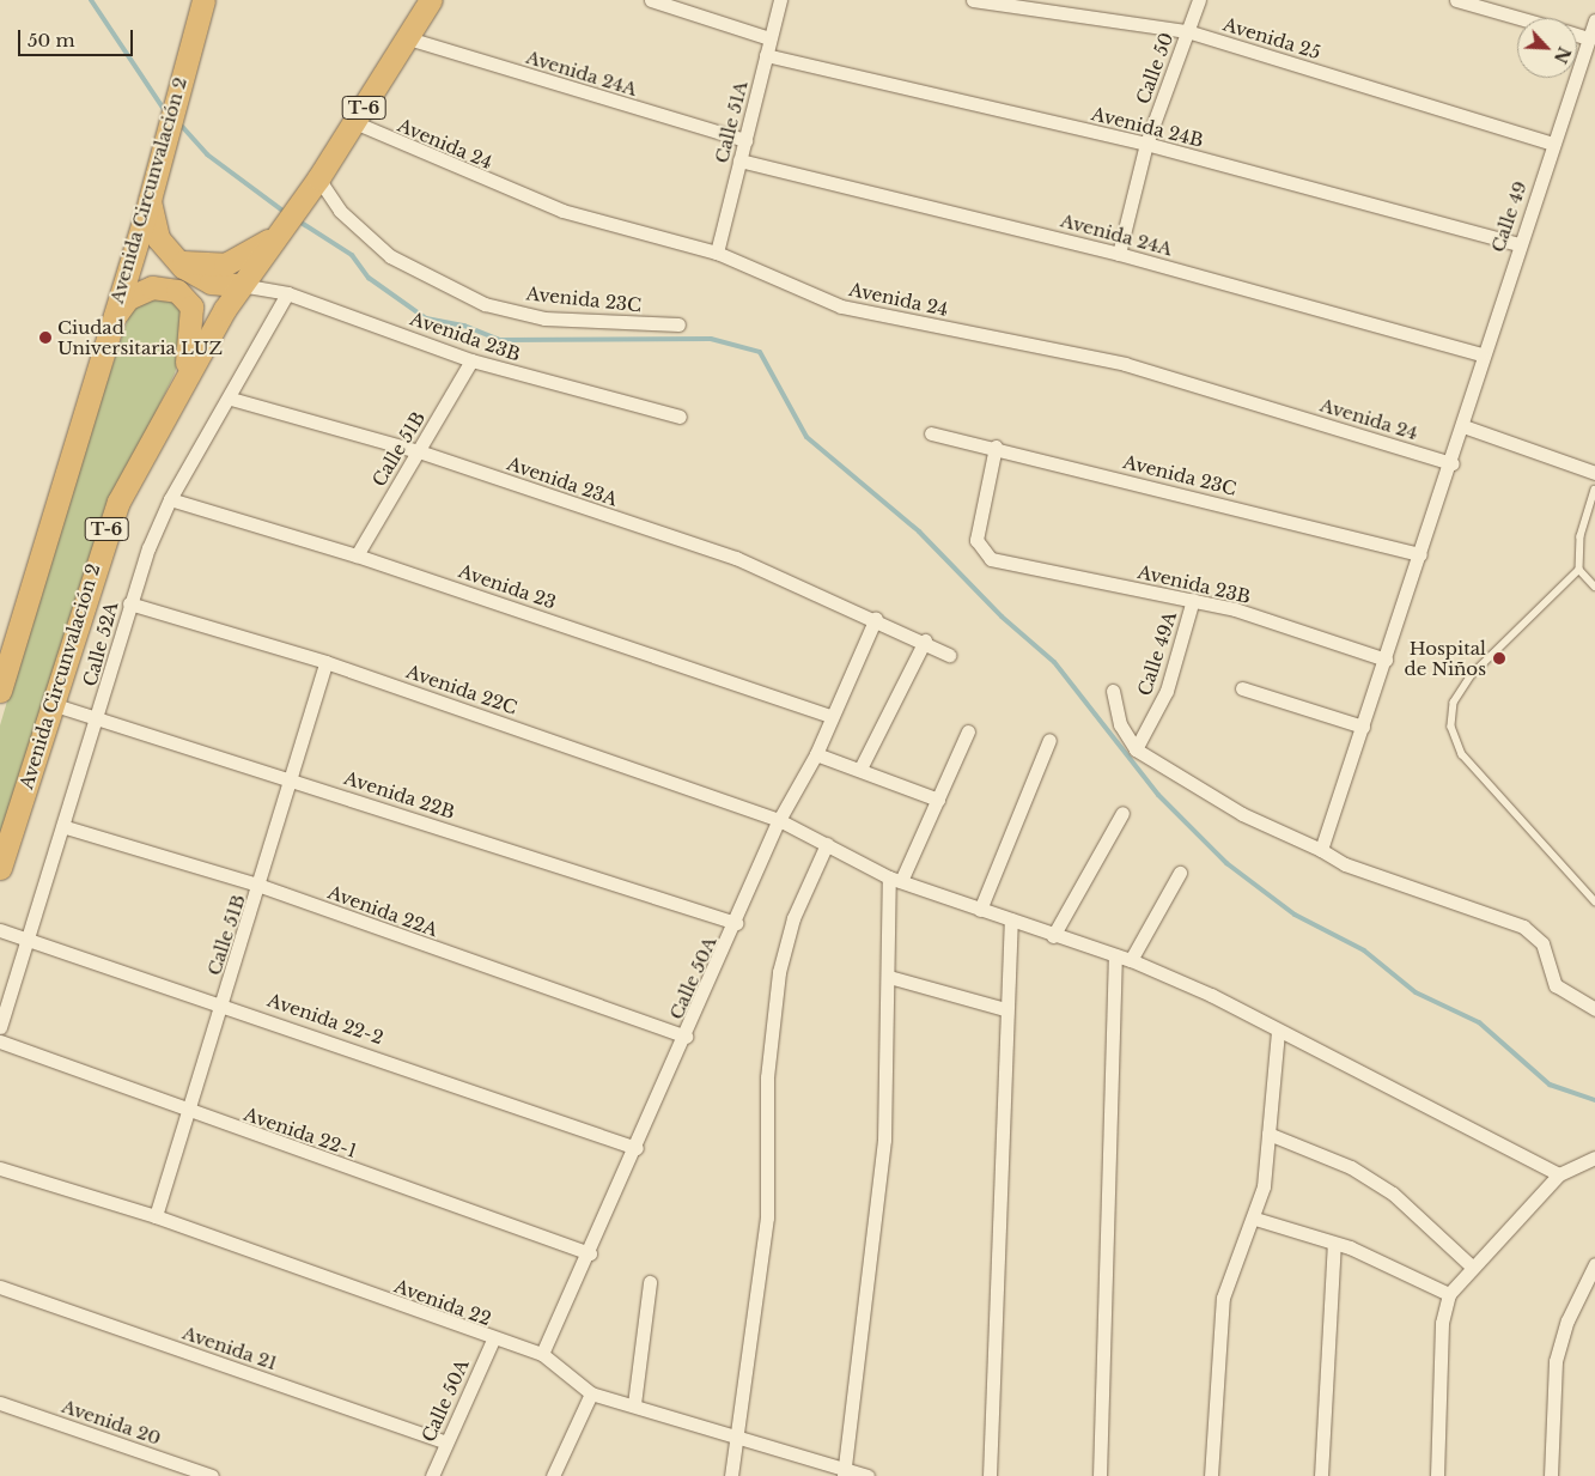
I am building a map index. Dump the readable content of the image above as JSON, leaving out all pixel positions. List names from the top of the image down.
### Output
{
  "streets": {
    "highway": ["T-6", "Avenida Circunvalación 2"],
    "street": [
      "Avenida 25",
      "Calle 50",
      "Avenida 24A",
      "Calle 51A",
      "Avenida 24B",
      "Avenida 24",
      "Calle 49",
      "Avenida 23C",
      "Avenida 23B",
      "Calle 51B",
      "Avenida 23A",
      "Avenida 23",
      "Calle 52A",
      "Calle 49A",
      "Avenida 22C",
      "Avenida 22B",
      "Avenida 22A",
      "Calle 50A",
      "Avenida 22-2",
      "Avenida 22-1",
      "Avenida 22",
      "Avenida 21",
      "Avenida 20"
    ]
  },
  "crossings": [
    ["Avenida 25", "Calle 50"],
    ["Avenida 25", "Calle 49"],
    ["Calle 50", "Avenida 24A"],
    ["Calle 50", "Avenida 24B"],
    ["Avenida 24A", "Calle 51A"],
    ["Avenida 24A", "Avenida Circunvalación 2"],
    ["Avenida 24A", "Calle 49"],
    ["T-6", "Avenida Circunvalación 2"],
    ["T-6", "Avenida 23B"],
    ["Calle 51A", "Avenida 24B"],
    ["Calle 51A", "Avenida 24"],
    ["Avenida 24B", "Calle 49"],
    ["Avenida 24", "Avenida Circunvalación 2"],
    ["Avenida 24", "Calle 49"],
    ["Avenida Circunvalación 2", "Avenida 23C"],
    ["Avenida Circunvalación 2", "Avenida 23B"],
    ["Avenida Circunvalación 2", "Avenida 22B"],
    ["Calle 49", "Avenida 23C"],
    ["Calle 49", "Avenida 23B"],
    ["Avenida 23C", "Avenida 23B"],
    ["Avenida 23B", "Calle 51B"],
    ["Avenida 23B", "Calle 52A"],
    ["Avenida 23B", "Calle 49A"],
    ["Calle 51B", "Avenida 23A"],
    ["Calle 51B", "Avenida 23"],
    ["Calle 51B", "Avenida 22C"],
    ["Calle 51B", "Avenida 22B"],
    ["Calle 51B", "Avenida 22A"],
    ["Calle 51B", "Avenida 22-2"],
    ["Calle 51B", "Avenida 22-1"],
    ["Calle 51B", "Avenida 22"],
    ["Avenida 23A", "Calle 52A"],
    ["Avenida 23A", "Calle 50A"],
    ["Avenida 23", "Calle 52A"],
    ["Avenida 23", "Calle 50A"],
    ["Calle 52A", "Avenida 22C"],
    ["Calle 52A", "Avenida 22B"],
    ["Calle 52A", "Avenida 22A"],
    ["Calle 52A", "Avenida 22-2"],
    ["Avenida 22C", "Calle 50A"],
    ["Avenida 22B", "Calle 50A"],
    ["Avenida 22A", "Calle 50A"],
    ["Calle 50A", "Avenida 22-2"],
    ["Calle 50A", "Avenida 22-1"],
    ["Calle 50A", "Avenida 22"],
    ["Calle 50A", "Avenida 21"]
  ],
  "places": ["Ciudad Universitaria LUZ", "Hospital de Niños"],
  "scale_bar": "50 m",
  "north": "bottom right"
}
